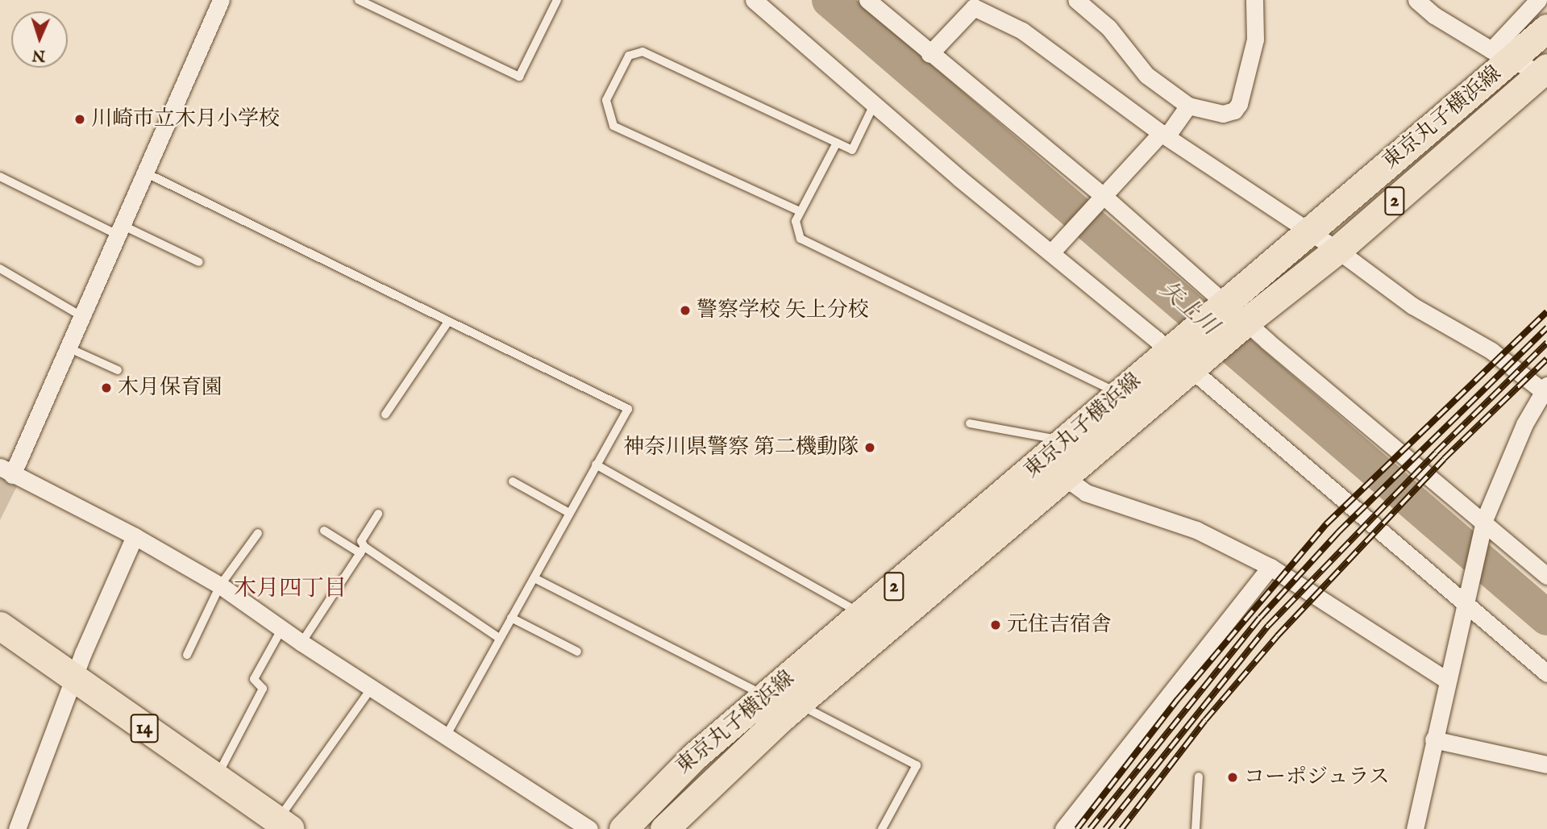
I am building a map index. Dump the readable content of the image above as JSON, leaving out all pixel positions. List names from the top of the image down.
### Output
{
  "streets": {
    "main road": ["東京丸子横浜線", "2", "14"]
  },
  "districts": ["木月四丁目"],
  "water": ["矢上川"],
  "places": [
    "川崎市立木月小学校",
    "警察学校 矢上分校",
    "木月保育園",
    "神奈川県警察 第二機動隊",
    "元住吉宿舎",
    "コーポジュラス"
  ],
  "north": "bottom"
}
